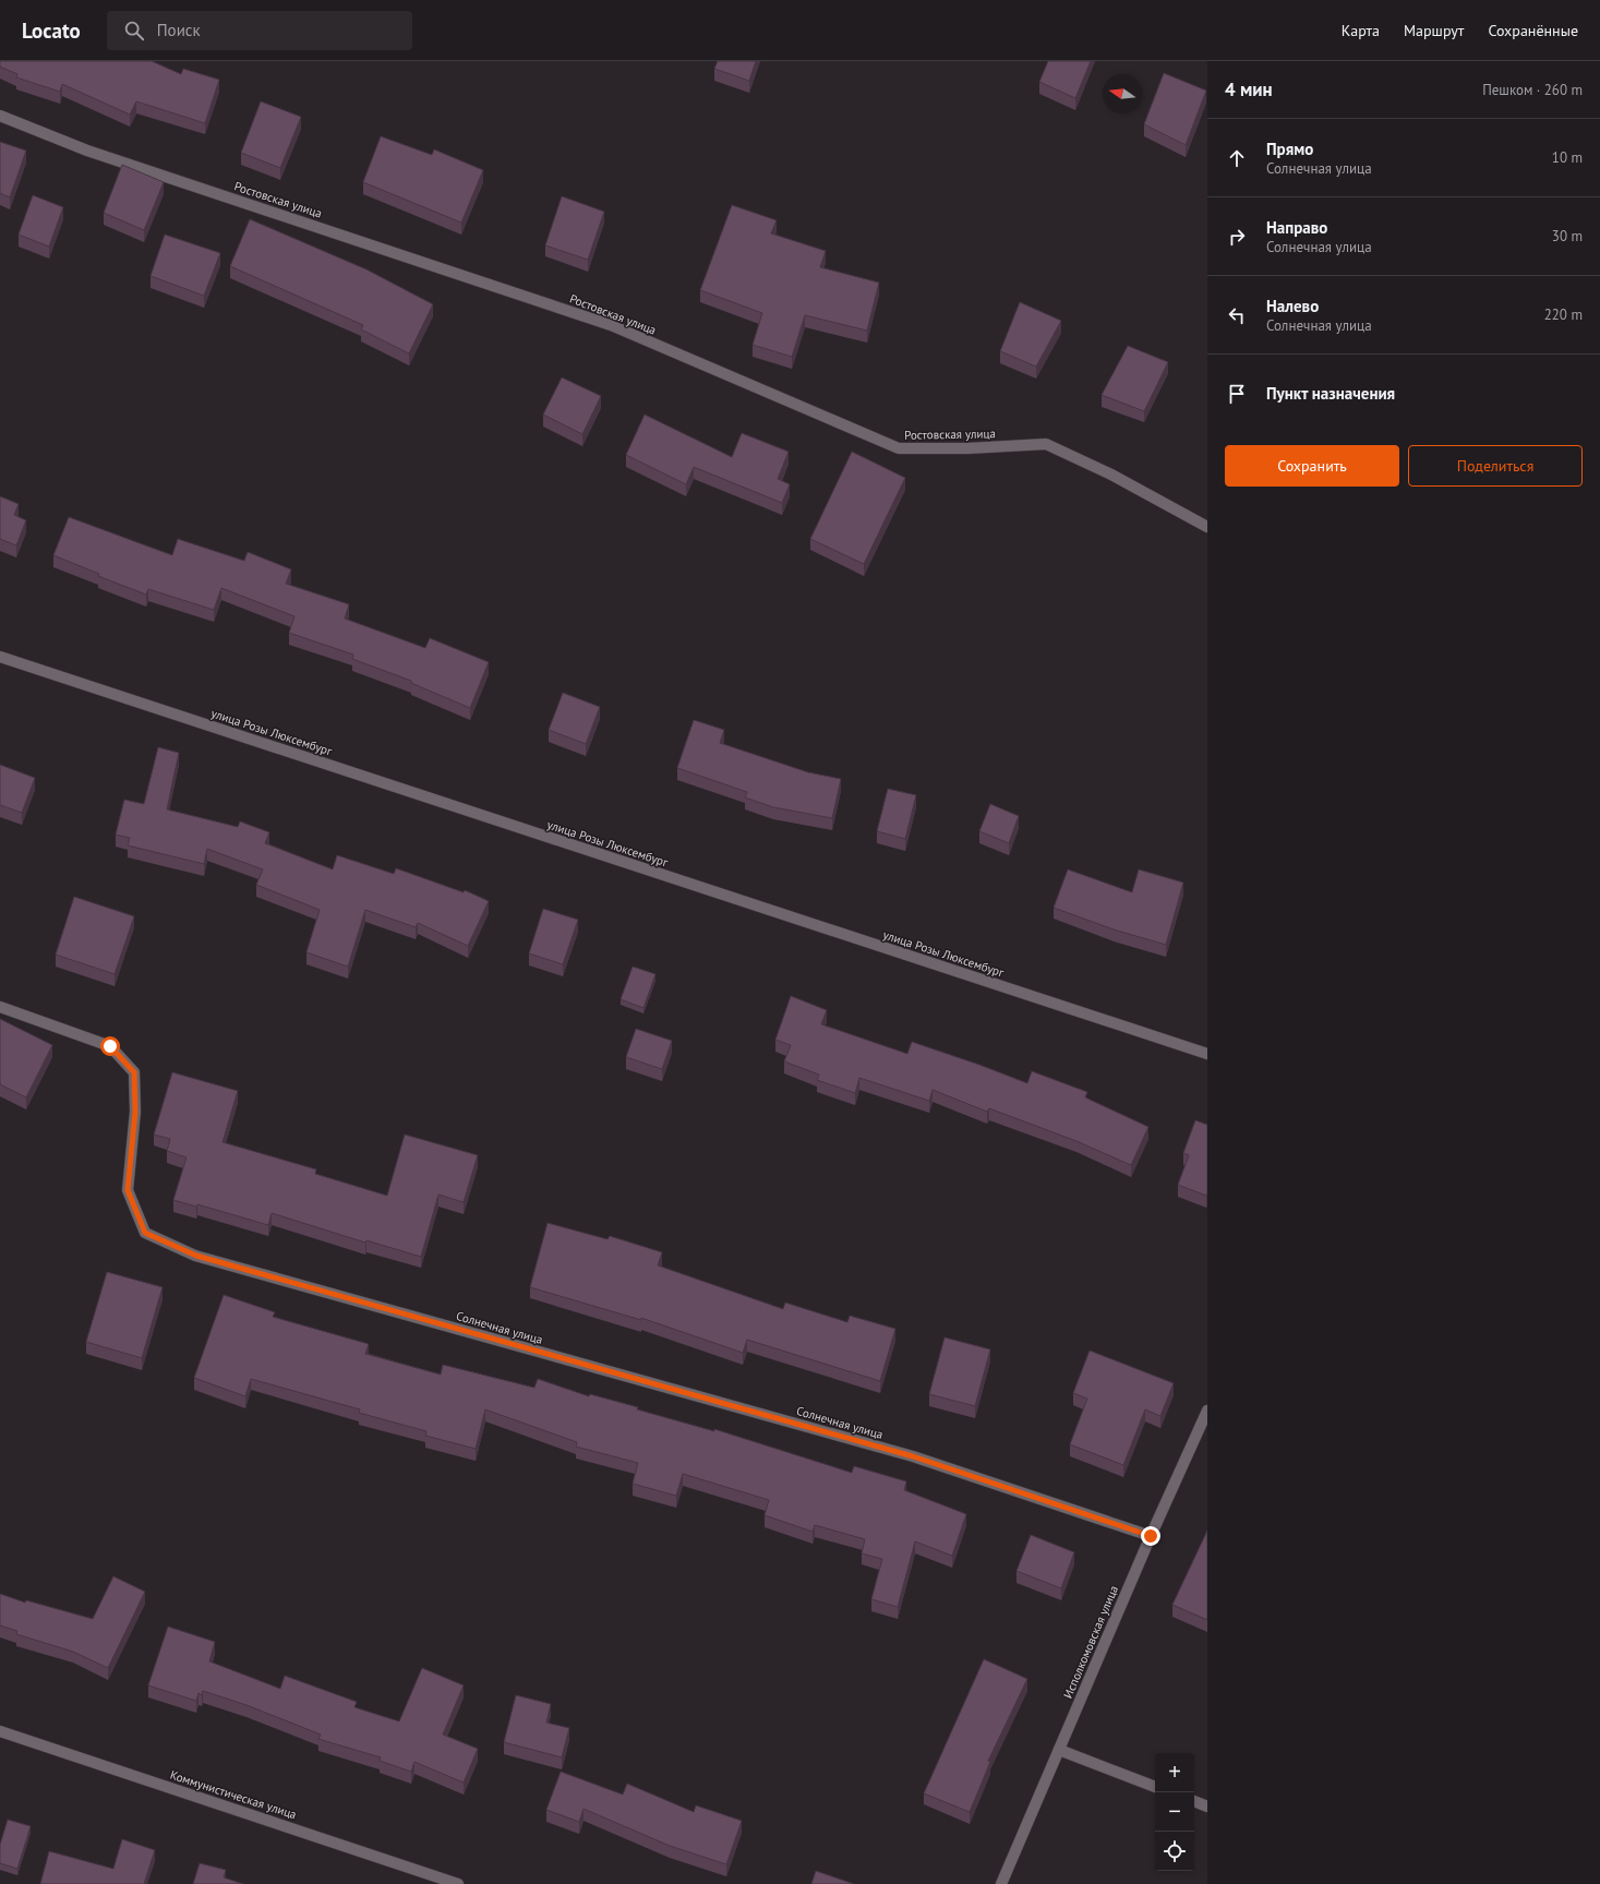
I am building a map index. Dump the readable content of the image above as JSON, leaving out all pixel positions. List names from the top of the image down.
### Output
{
  "streets": {
    "street": [
      "Ростовская улица",
      "улица Розы Люксембург",
      "Солнечная улица",
      "Исполкомовская улица",
      "Коммунистическая улица"
    ]
  },
  "crossings": [
    ["Солнечная улица", "Исполкомовская улица"]
  ],
  "north": "left",
  "page": {
    "header": "Locato",
    "search": "Поиск",
    "nav": ["Карта", "Маршрут", "Сохранённые"],
    "heading": ["4 мин", "Пешком · 260 m"],
    "list": [
      ["Прямо", "Солнечная улица", "10 m"],
      ["Направо", "Солнечная улица", "30 m"],
      ["Налево", "Солнечная улица", "220 m"],
      "Пункт назначения"
    ],
    "buttons": ["Сохранить", "Поделиться"],
    "map_buttons": ["+", "−"]
  }
}
